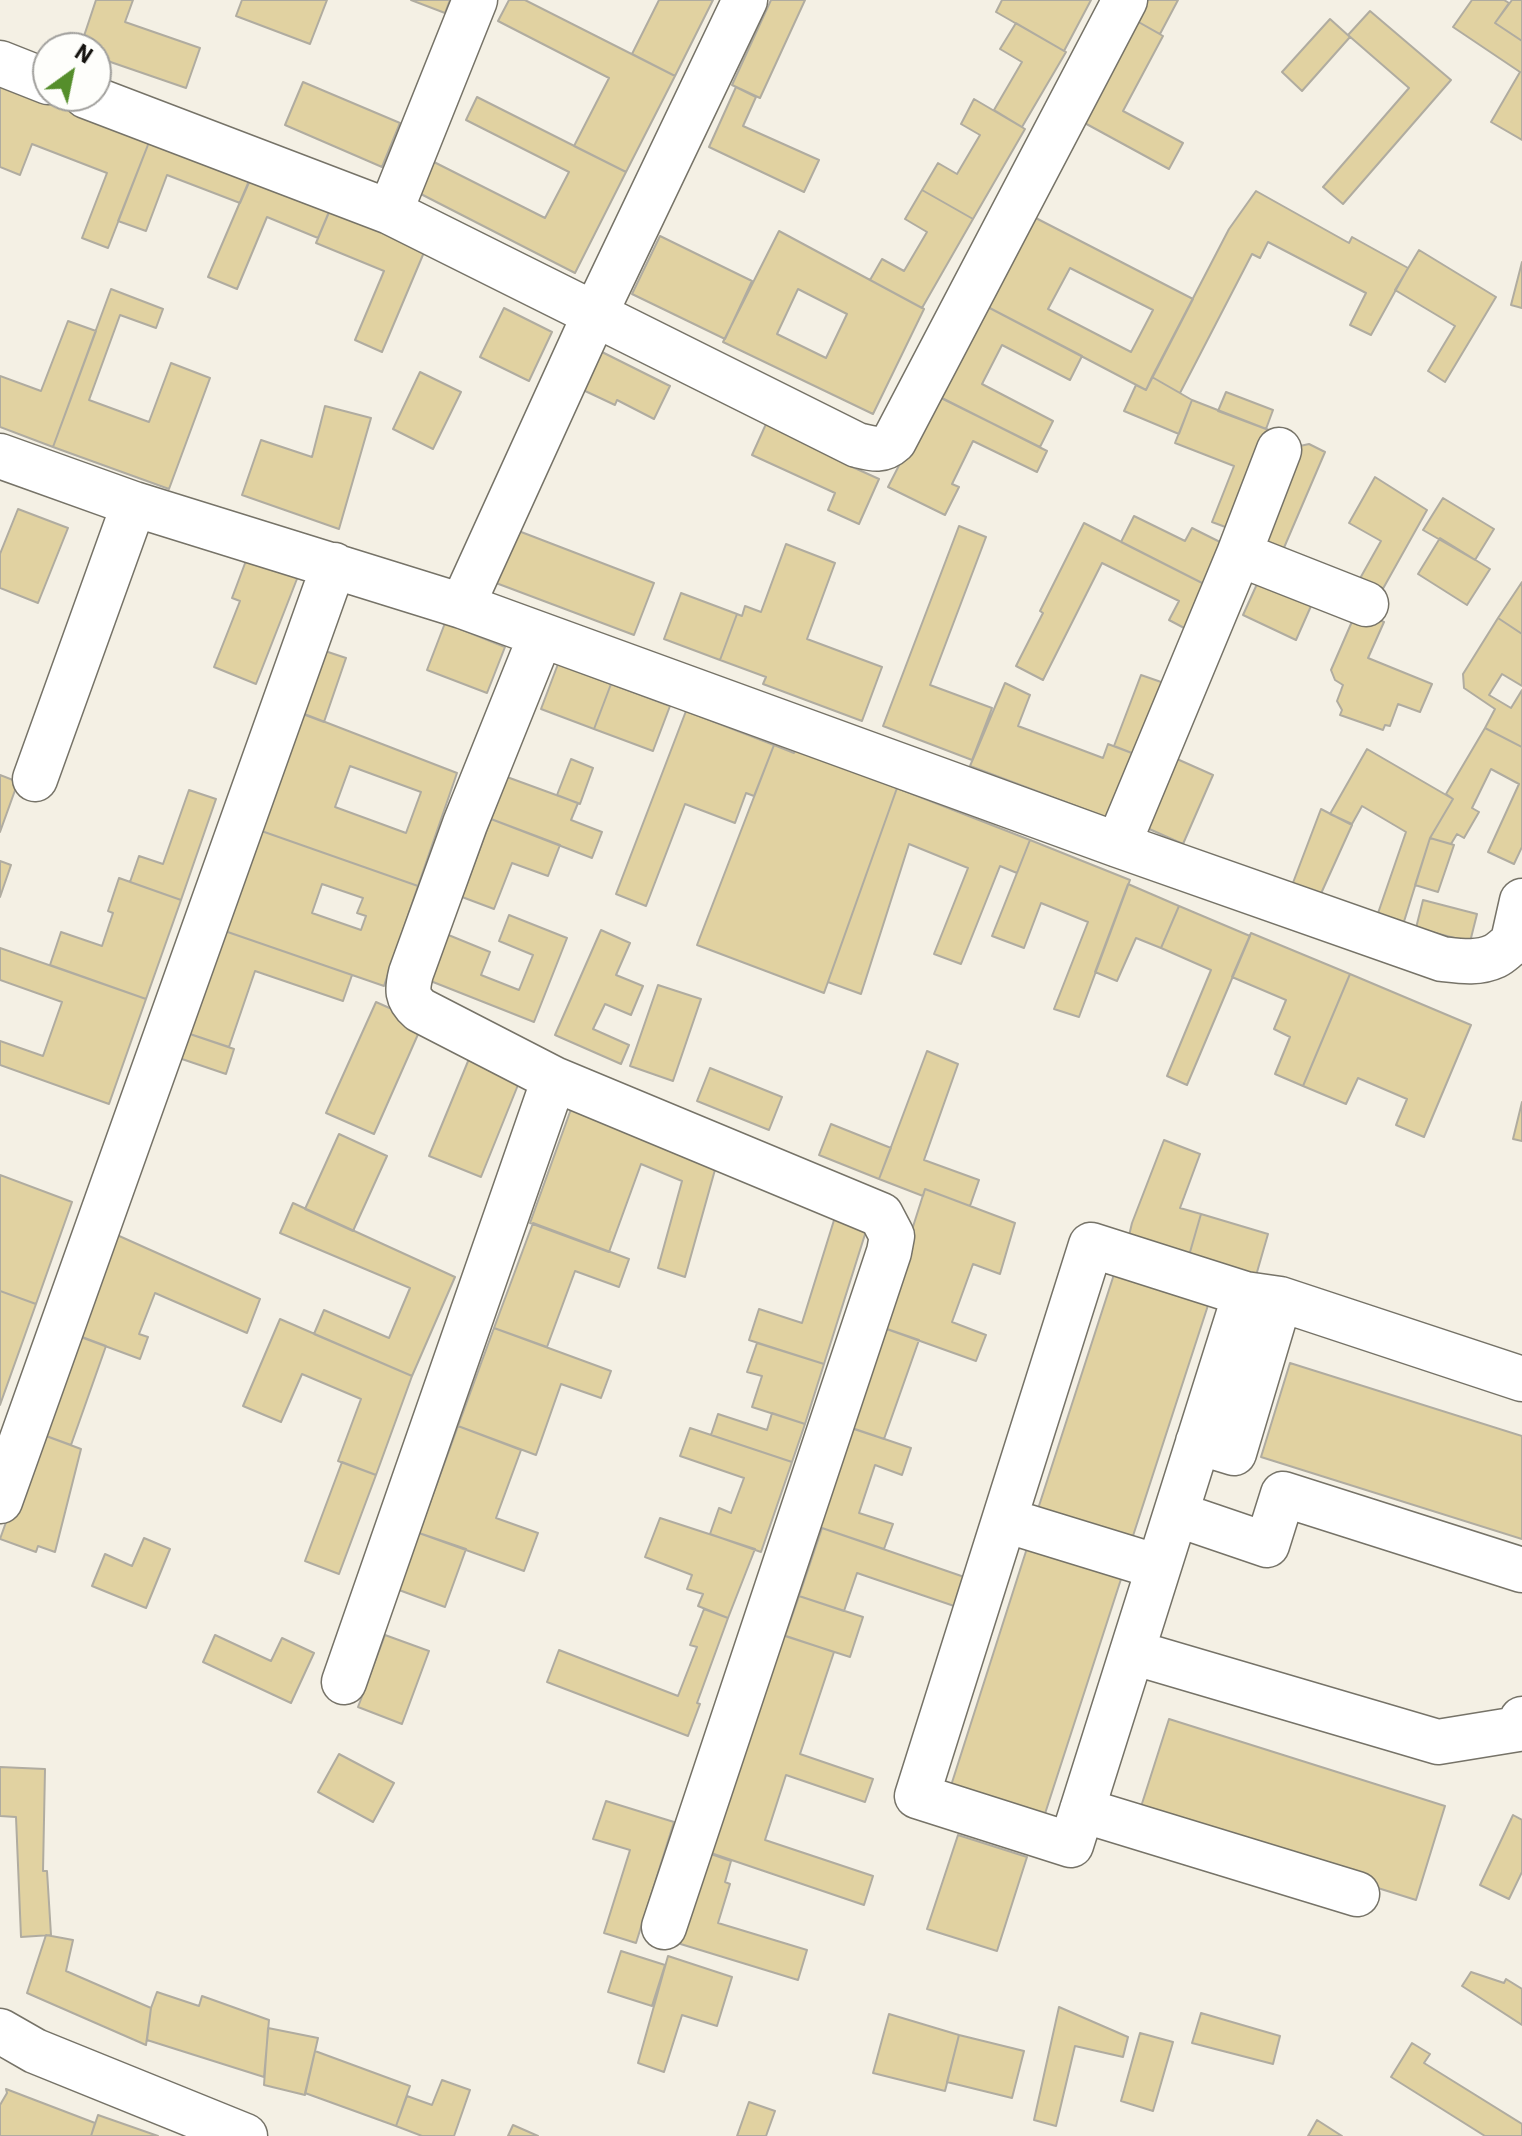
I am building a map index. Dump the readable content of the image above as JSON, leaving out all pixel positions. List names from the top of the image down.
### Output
{
  "north": "top right"
}
